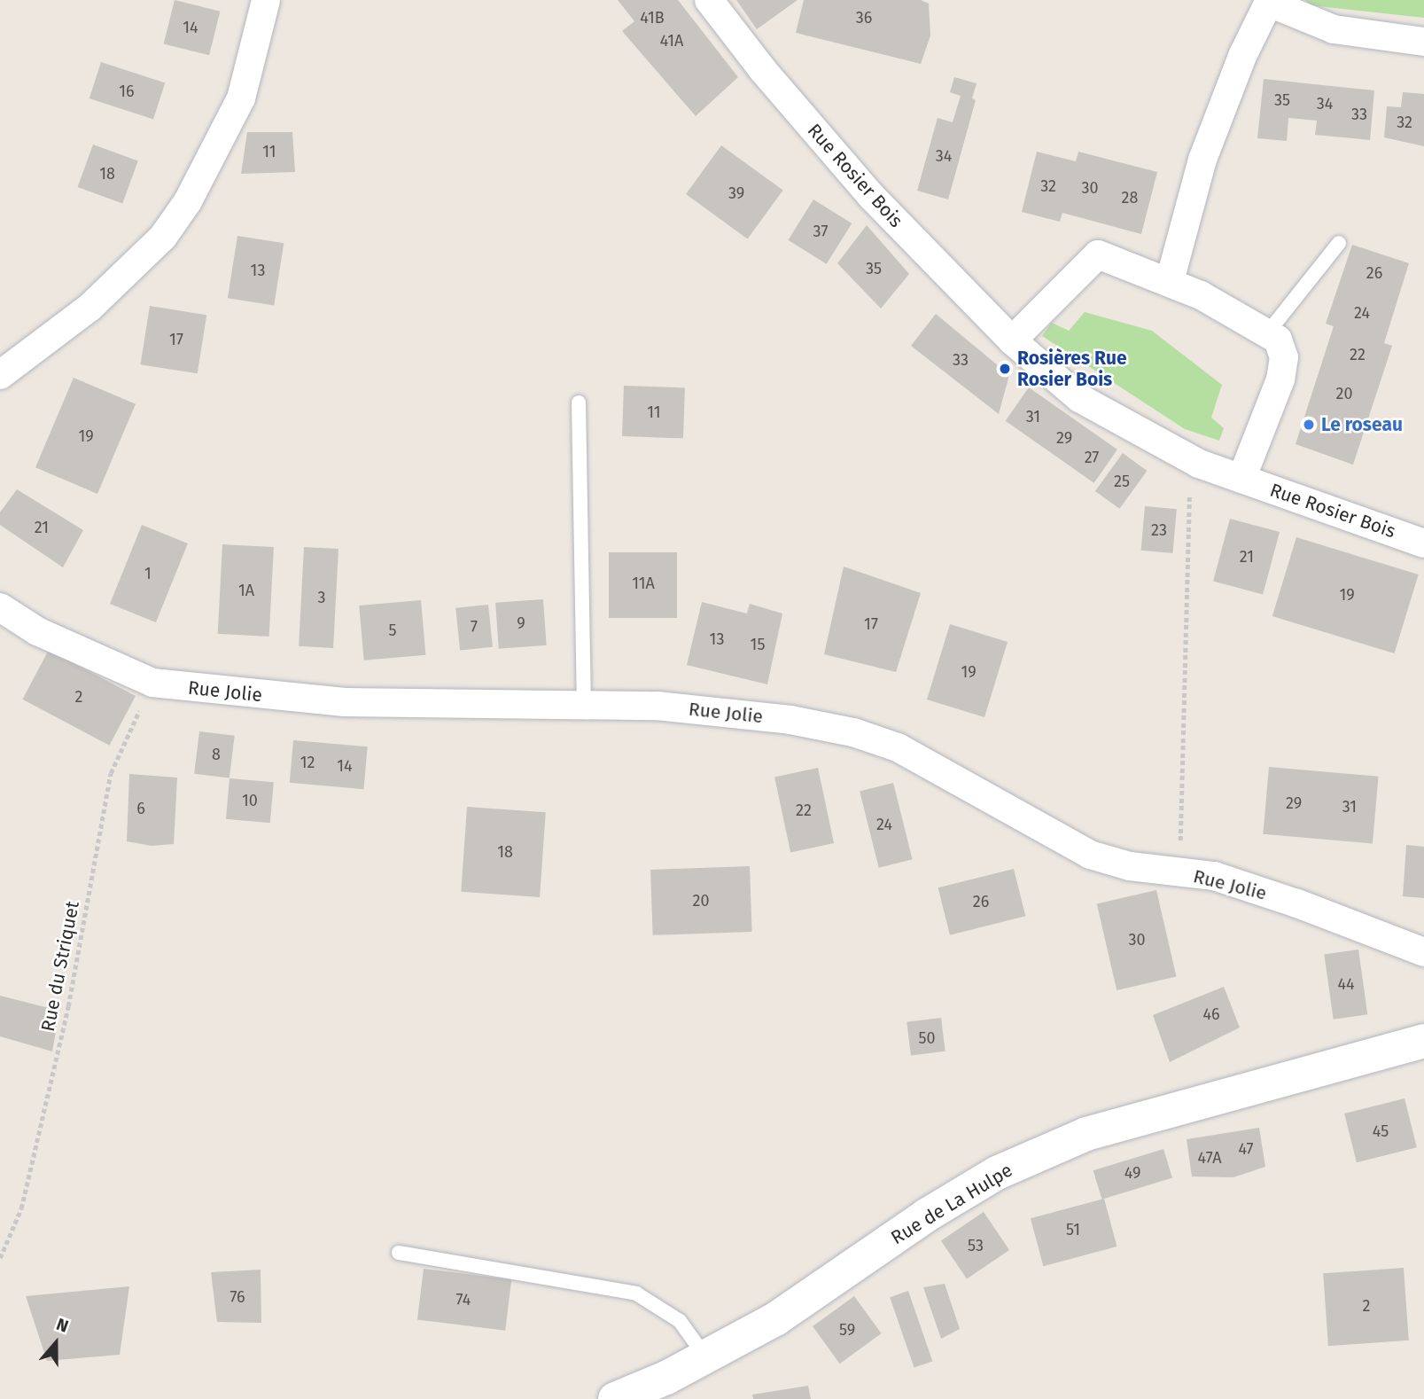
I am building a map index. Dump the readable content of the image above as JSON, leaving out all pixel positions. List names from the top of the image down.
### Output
{
  "streets": {
    "street": ["Rue Rosier Bois", "Rue Jolie", "Rue de La Hulpe"],
    "path": ["Rue du Striquet"]
  },
  "crossings": [
    ["Rue Jolie", "Rue du Striquet"]
  ],
  "places": ["Rosières Rue Rosier Bois", "Le roseau"],
  "house_numbers": [
    "41B",
    "36",
    "14",
    "41A",
    "16",
    "35",
    "34",
    "33",
    "32",
    "11",
    "34",
    "18",
    "32",
    "30",
    "39",
    "28",
    "37",
    "35",
    "13",
    "26",
    "24",
    "17",
    "22",
    "33",
    "20",
    "11",
    "31",
    "19",
    "29",
    "27",
    "25",
    "21",
    "23",
    "21",
    "1",
    "11A",
    "1A",
    "19",
    "3",
    "9",
    "17",
    "7",
    "5",
    "13",
    "15",
    "19",
    "2",
    "8",
    "12",
    "14",
    "10",
    "29",
    "31",
    "6",
    "22",
    "24",
    "18",
    "20",
    "26",
    "30",
    "44",
    "46",
    "50",
    "45",
    "47",
    "47A",
    "49",
    "51",
    "53",
    "76",
    "74",
    "2",
    "59"
  ],
  "north": "top"
}
